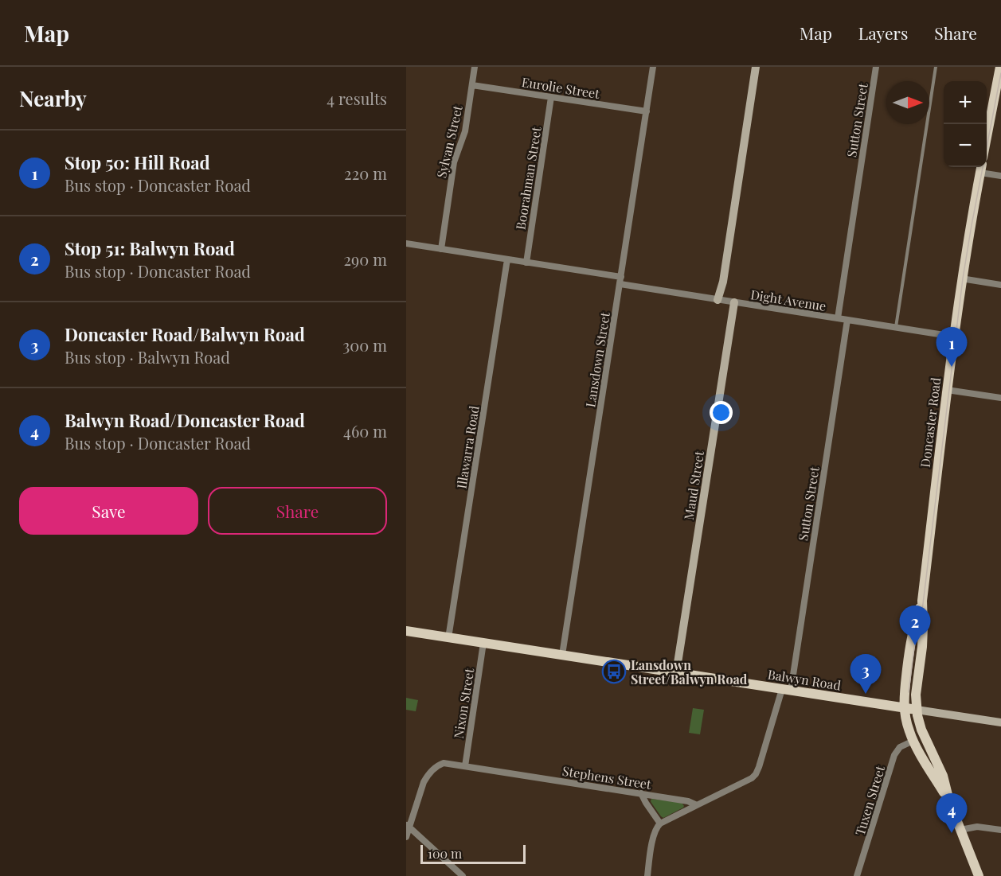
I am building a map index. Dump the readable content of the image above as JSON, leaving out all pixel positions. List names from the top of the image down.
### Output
{
  "streets": {
    "main road": ["Doncaster Road", "Balwyn Road"],
    "street": [
      "Eurolie Street",
      "Sutton Street",
      "Sylvan Street",
      "Boorahman Street",
      "Dight Avenue",
      "Lansdown Street",
      "Illawarra Road",
      "Maud Street",
      "Nixon Street",
      "Stephens Street",
      "Tuxen Street"
    ]
  },
  "crossings": [
    ["Eurolie Street", "Sylvan Street"],
    ["Eurolie Street", "Boorahman Street"],
    ["Eurolie Street", "Lansdown Street"],
    ["Sutton Street", "Dight Avenue"],
    ["Sutton Street", "Balwyn Road"],
    ["Dight Avenue", "Lansdown Street"],
    ["Dight Avenue", "Doncaster Road"],
    ["Dight Avenue", "Maud Street"],
    ["Lansdown Street", "Balwyn Road"],
    ["Doncaster Road", "Balwyn Road"],
    ["Doncaster Road", "Tuxen Street"],
    ["Illawarra Road", "Balwyn Road"],
    ["Maud Street", "Balwyn Road"],
    ["Balwyn Road", "Nixon Street"],
    ["Nixon Street", "Stephens Street"]
  ],
  "places": {
    "bus stop": ["Lansdown Street/Balwyn Road"]
  },
  "scale_bar": "100 m",
  "north": "right",
  "page": {
    "header": "Map",
    "nav": ["Map", "Layers", "Share"],
    "heading": ["Nearby", "4 results"],
    "map_buttons": ["+", "−"],
    "list": [
      {
        "mark": "1",
        "name": "Stop 50: Hill Road",
        "note": "Bus stop · Doncaster Road",
        "value": "220 m"
      },
      {
        "mark": "2",
        "name": "Stop 51: Balwyn Road",
        "note": "Bus stop · Doncaster Road",
        "value": "290 m"
      },
      {
        "mark": "3",
        "name": "Doncaster Road/Balwyn Road",
        "note": "Bus stop · Balwyn Road",
        "value": "300 m"
      },
      {
        "mark": "4",
        "name": "Balwyn Road/Doncaster Road",
        "note": "Bus stop · Doncaster Road",
        "value": "460 m"
      }
    ],
    "pins": [
      "1",
      "2",
      "3",
      "4"
    ],
    "buttons": ["Save", "Share"],
    "scale": "100 m"
  }
}
